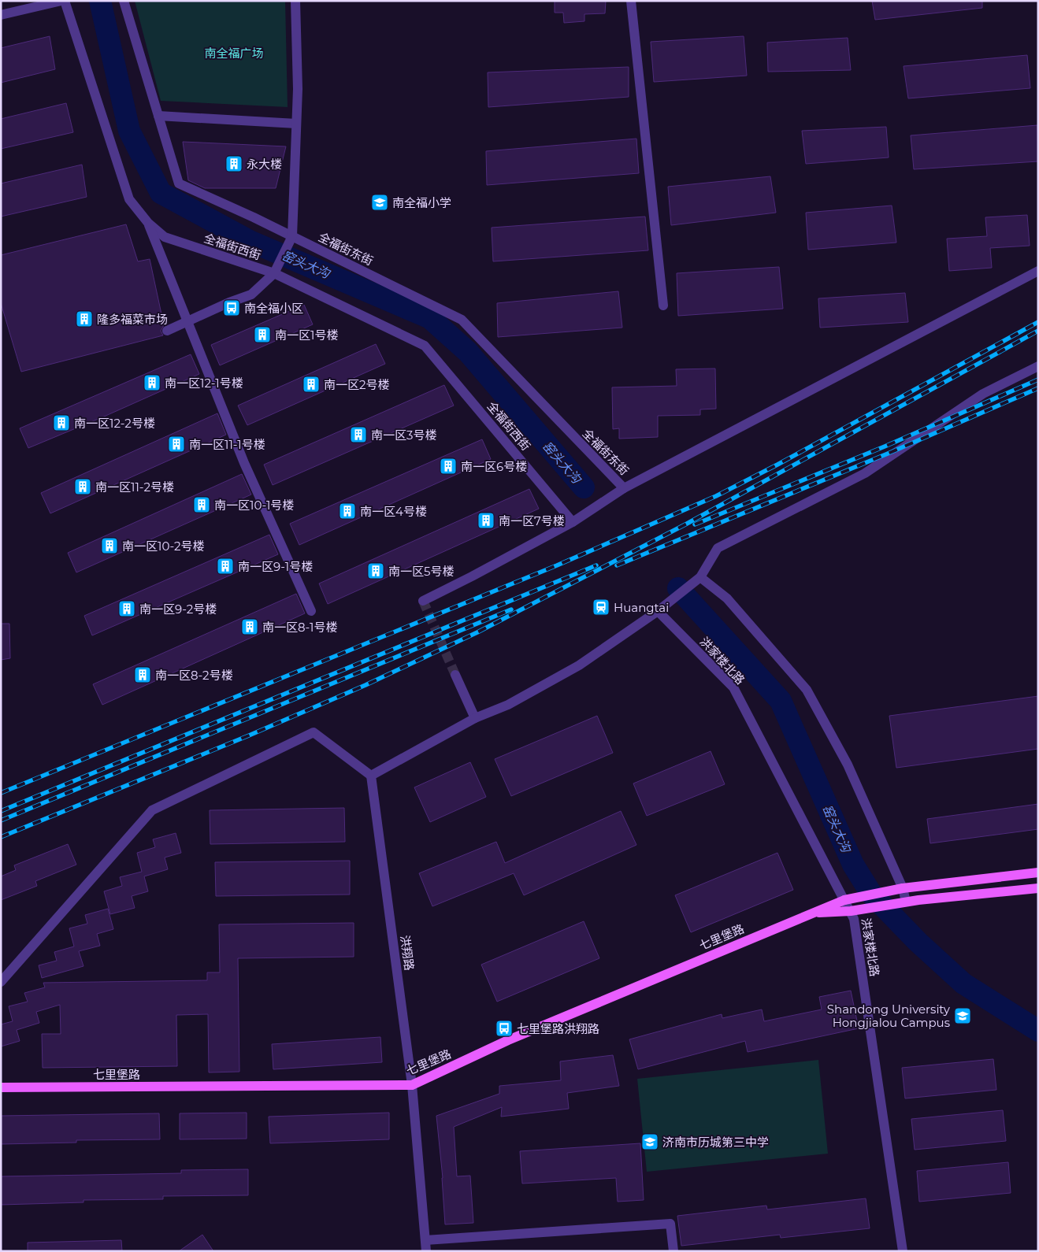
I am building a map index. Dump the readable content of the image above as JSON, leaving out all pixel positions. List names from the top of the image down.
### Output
{
  "streets": {
    "main road": ["七里堡路"],
    "street": [
      "全福街西街",
      "全福街东街",
      "洪家楼北路",
      "洪翔路"
    ]
  },
  "crossings": [
    ["洪家楼北路", "七里堡路"],
    ["七里堡路", "洪翔路"]
  ],
  "water": ["窑头大沟"],
  "parks": ["南全福广场"],
  "places": {
    "building": [
      "永大楼",
      "隆多福菜市场",
      "南一区1号楼",
      "南一区12-1号楼",
      "南一区2号楼",
      "南一区12-2号楼",
      "南一区3号楼",
      "南一区11-1号楼",
      "南一区6号楼",
      "南一区11-2号楼",
      "南一区10-1号楼",
      "南一区4号楼",
      "南一区7号楼",
      "南一区10-2号楼",
      "南一区9-1号楼",
      "南一区5号楼",
      "南一区9-2号楼",
      "南一区8-1号楼",
      "南一区8-2号楼"
    ],
    "school or university": ["南全福小学", "Shandong University Hongjialou Campus", "济南市历城第三中学"],
    "bus stop": ["南全福小区", "七里堡路洪翔路"],
    "station": ["Huangtai"]
  }
}
